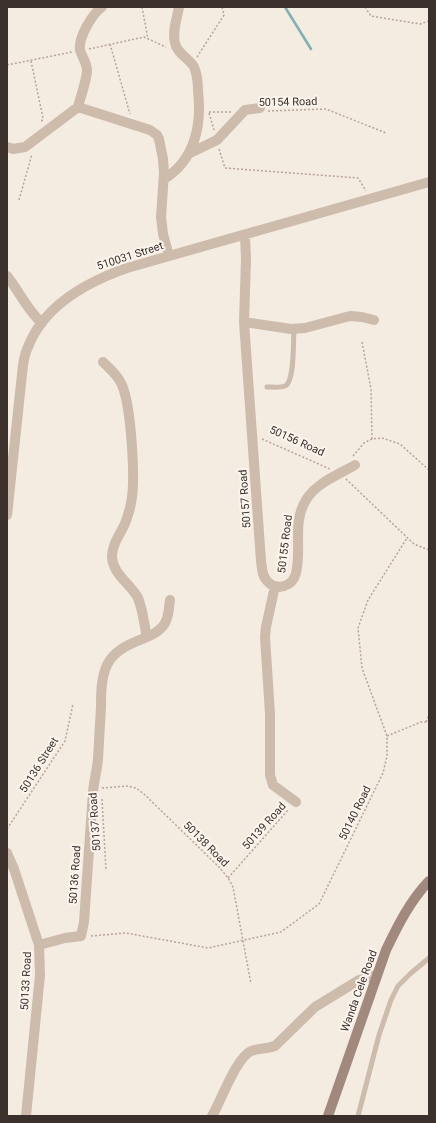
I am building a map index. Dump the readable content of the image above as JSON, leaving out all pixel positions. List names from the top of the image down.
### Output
{
  "streets": {
    "street": [
      "510031 Street",
      "50156 Road",
      "50157 Road",
      "50155 Road",
      "50136 Road",
      "50133 Road",
      "Wanda Cele Road"
    ],
    "path": [
      "50154 Road",
      "50136 Street",
      "50140 Road",
      "50137 Road",
      "50139 Road",
      "50138 Road"
    ]
  },
  "crossings": [
    ["510031 Street", "50156 Road"],
    ["50156 Road", "50157 Road"],
    ["50156 Road", "50155 Road"],
    ["50156 Road", "50140 Road"],
    ["50157 Road", "50155 Road"],
    ["50140 Road", "50138 Road"],
    ["50140 Road", "50136 Road"],
    ["50137 Road", "50138 Road"],
    ["50137 Road", "50136 Road"],
    ["50139 Road", "50138 Road"]
  ]
}
